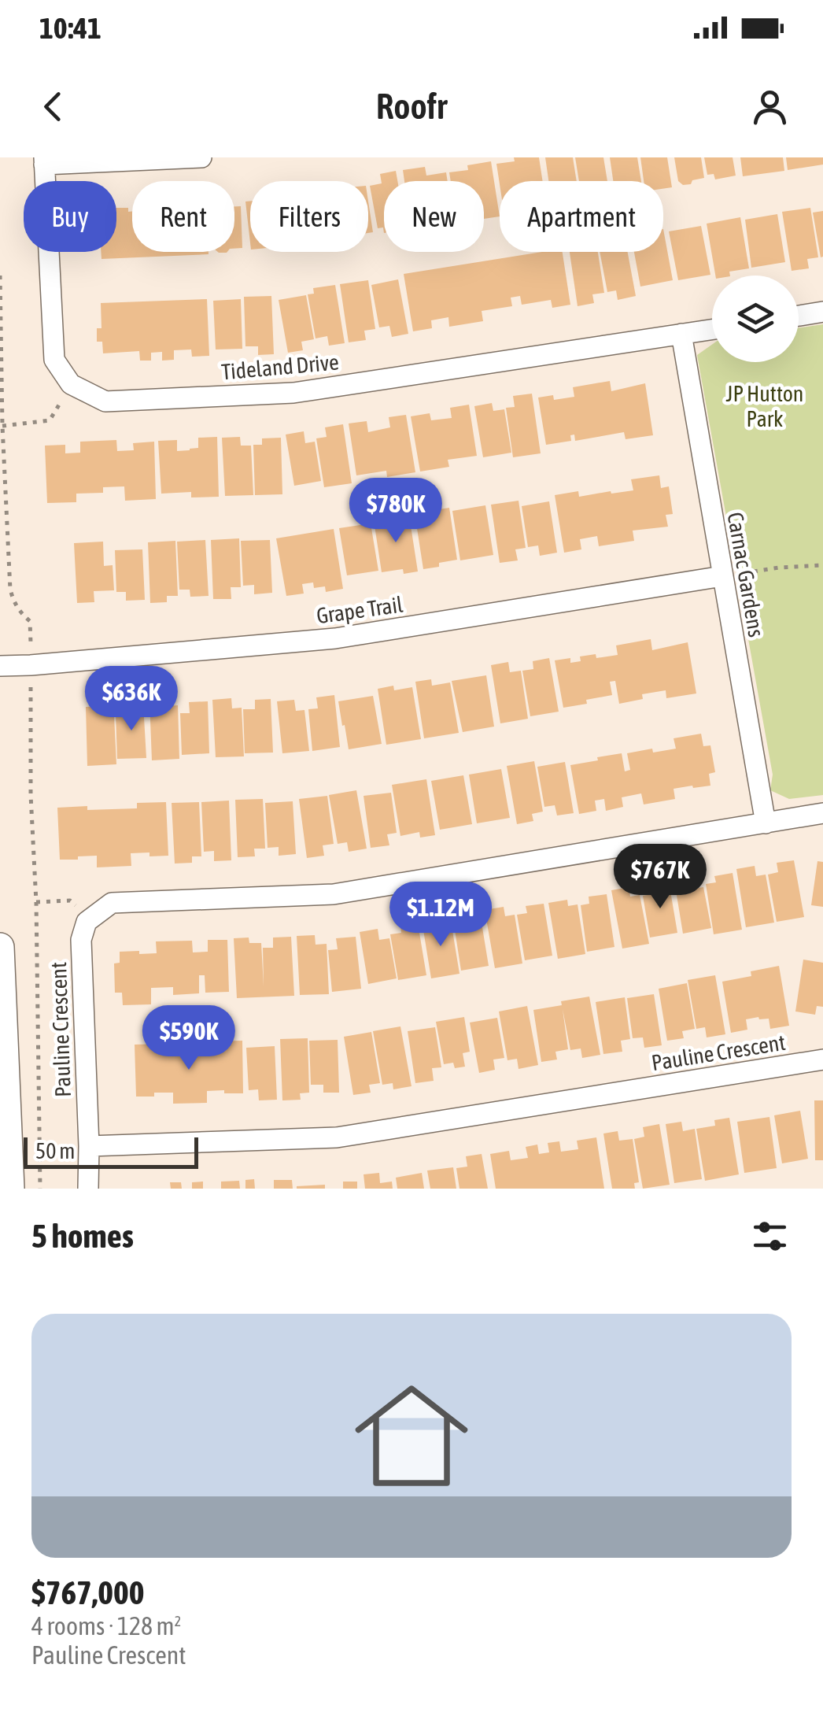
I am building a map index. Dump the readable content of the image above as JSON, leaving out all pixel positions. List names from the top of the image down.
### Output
{
  "streets": {
    "street": [
      "Tideland Drive",
      "Carnac Gardens",
      "Grape Trail",
      "Pauline Crescent"
    ]
  },
  "crossings": [
    ["Tideland Drive", "Carnac Gardens"],
    ["Carnac Gardens", "Grape Trail"]
  ],
  "parks": ["JP Hutton Park"],
  "scale_bar": "50 m",
  "page": {
    "status": "10:41",
    "header": "Roofr",
    "chip": [
      "Buy",
      "Rent",
      "Filters",
      "New",
      "Apartment"
    ],
    "price": [
      "$780K",
      "$636K",
      "$767K",
      "$1.12M",
      "$590K"
    ],
    "scale": "50 m",
    "heading": "5 homes",
    "list": [
      {
        "name": "$767,000",
        "note": "4 rooms · 128 m² · Pauline Crescent"
      }
    ]
  }
}
